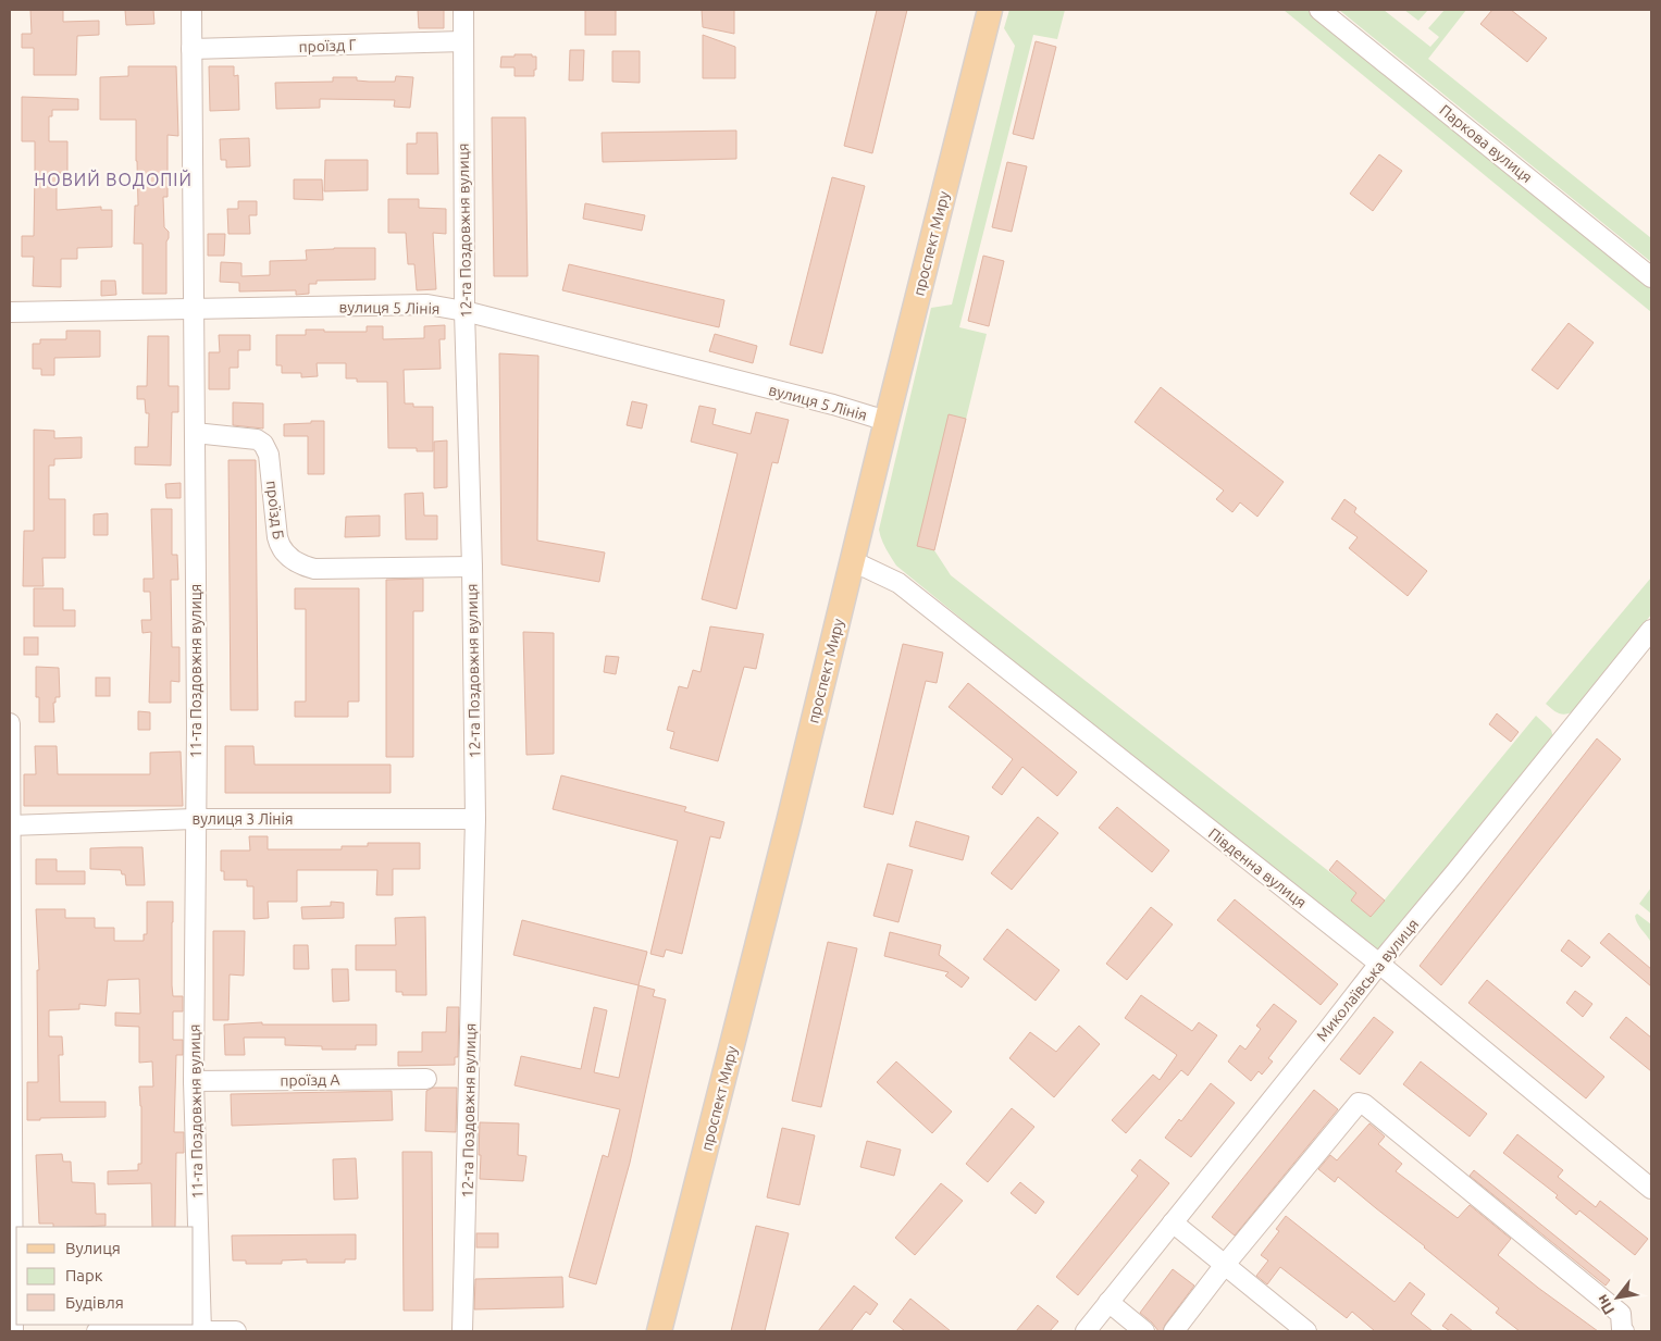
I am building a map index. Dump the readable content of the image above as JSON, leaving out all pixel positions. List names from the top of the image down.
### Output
{
  "streets": {
    "main road": ["проспект Миру"],
    "street": [
      "проїзд Г",
      "Паркова вулиця",
      "12-та Поздовжня вулиця",
      "вулиця 5 Лінія",
      "проїзд Б",
      "11-та Поздовжня вулиця",
      "вулиця 3 Лінія",
      "Південна вулиця",
      "Миколаївська вулиця",
      "проїзд А"
    ]
  },
  "crossings": [
    ["проїзд Г", "12-та Поздовжня вулиця"],
    ["проїзд Г", "11-та Поздовжня вулиця"],
    ["12-та Поздовжня вулиця", "вулиця 5 Лінія"],
    ["12-та Поздовжня вулиця", "проїзд Б"],
    ["12-та Поздовжня вулиця", "вулиця 3 Лінія"],
    ["проспект Миру", "вулиця 5 Лінія"],
    ["проспект Миру", "Південна вулиця"],
    ["вулиця 5 Лінія", "11-та Поздовжня вулиця"],
    ["проїзд Б", "11-та Поздовжня вулиця"],
    ["11-та Поздовжня вулиця", "вулиця 3 Лінія"],
    ["11-та Поздовжня вулиця", "проїзд А"],
    ["Південна вулиця", "Миколаївська вулиця"]
  ],
  "districts": ["НОВИЙ ВОДОПІЙ"],
  "legend": ["Вулиця", "Парк", "Будівля"],
  "north": "bottom left"
}
